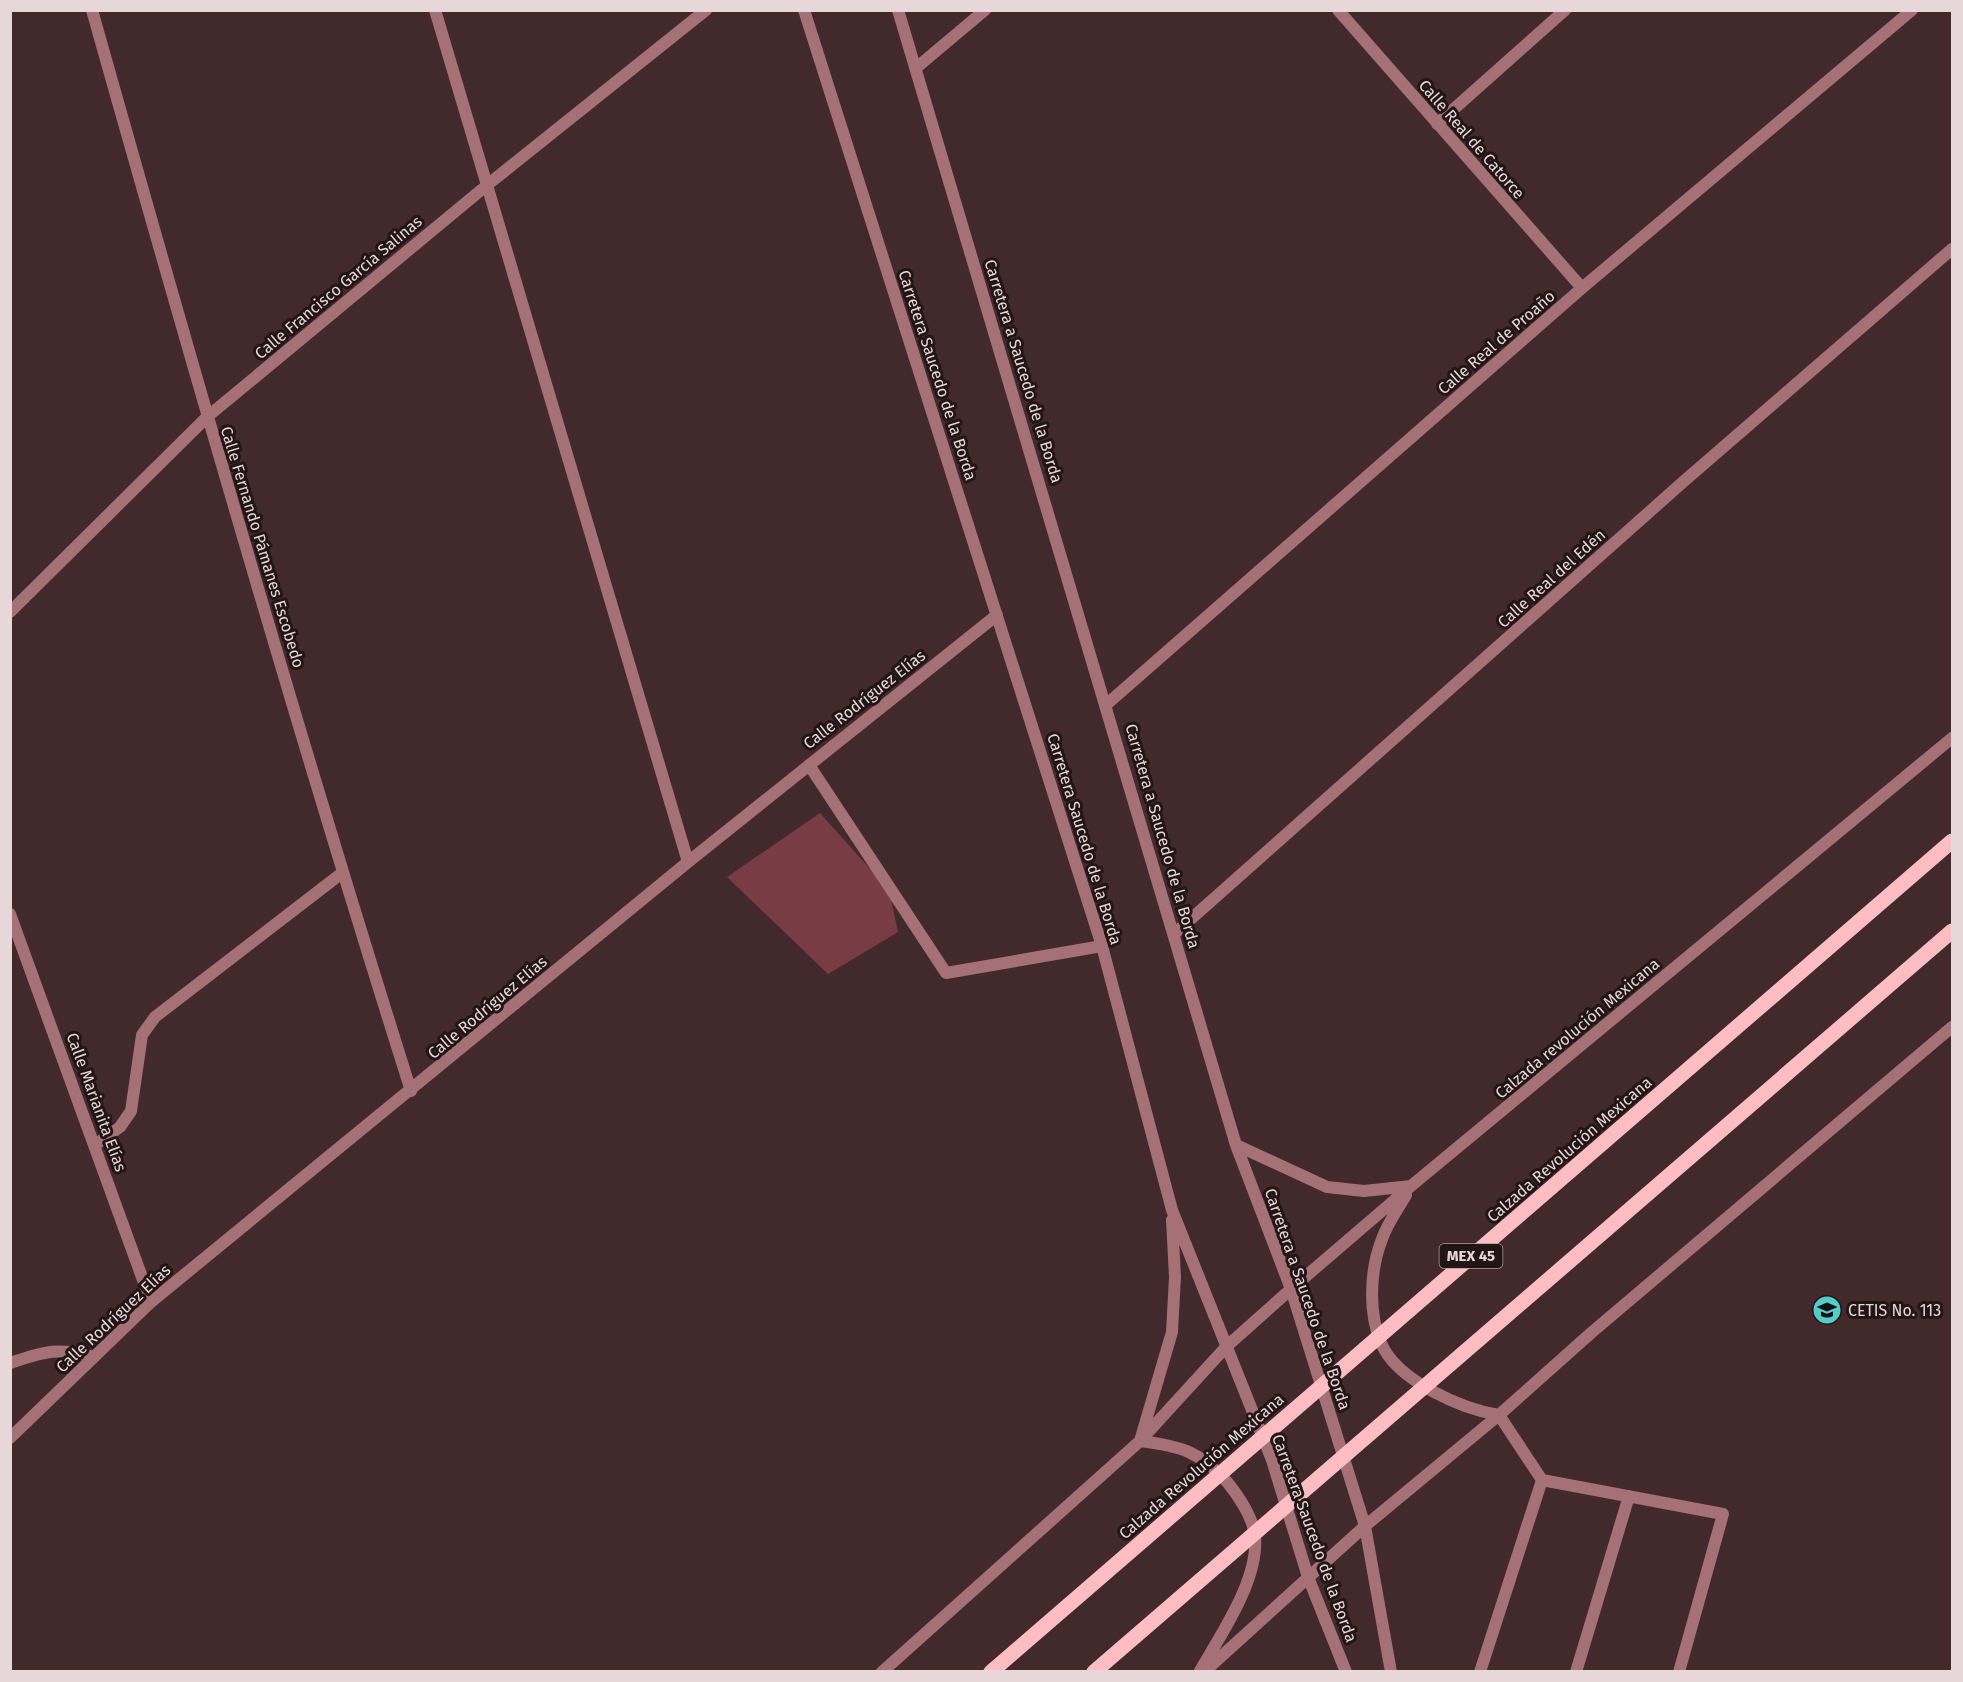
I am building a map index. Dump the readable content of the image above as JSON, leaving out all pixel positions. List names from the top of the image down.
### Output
{
  "streets": {
    "main road": ["Calzada Revolución Mexicana", "MEX 45"],
    "street": [
      "Calle Real de Catorce",
      "Calle Francisco García Salinas",
      "Calle Real de Proaño",
      "Carretera a Saucedo de la Borda",
      "Carretera Saucedo de la Borda",
      "Calle Fernando Pámanes Escobedo",
      "Calle Real del Edén",
      "Calle Rodríguez Elías",
      "Calzada revolución Mexicana",
      "Calle Marianita Elías"
    ]
  },
  "crossings": [
    ["Calle Real de Catorce", "Calle Real de Proaño"],
    ["Calle Francisco García Salinas", "Calle Fernando Pámanes Escobedo"],
    ["Calle Real de Proaño", "Carretera a Saucedo de la Borda"],
    ["Carretera a Saucedo de la Borda", "Calle Real del Edén"],
    ["Carretera a Saucedo de la Borda", "Calzada revolución Mexicana"],
    ["Carretera Saucedo de la Borda", "Calle Rodríguez Elías"],
    ["Carretera Saucedo de la Borda", "Calzada revolución Mexicana"],
    ["Calle Fernando Pámanes Escobedo", "Calle Rodríguez Elías"],
    ["Calle Rodríguez Elías", "Calle Marianita Elías"]
  ],
  "places": {
    "school or university": ["CETIS No. 113"]
  }
}
